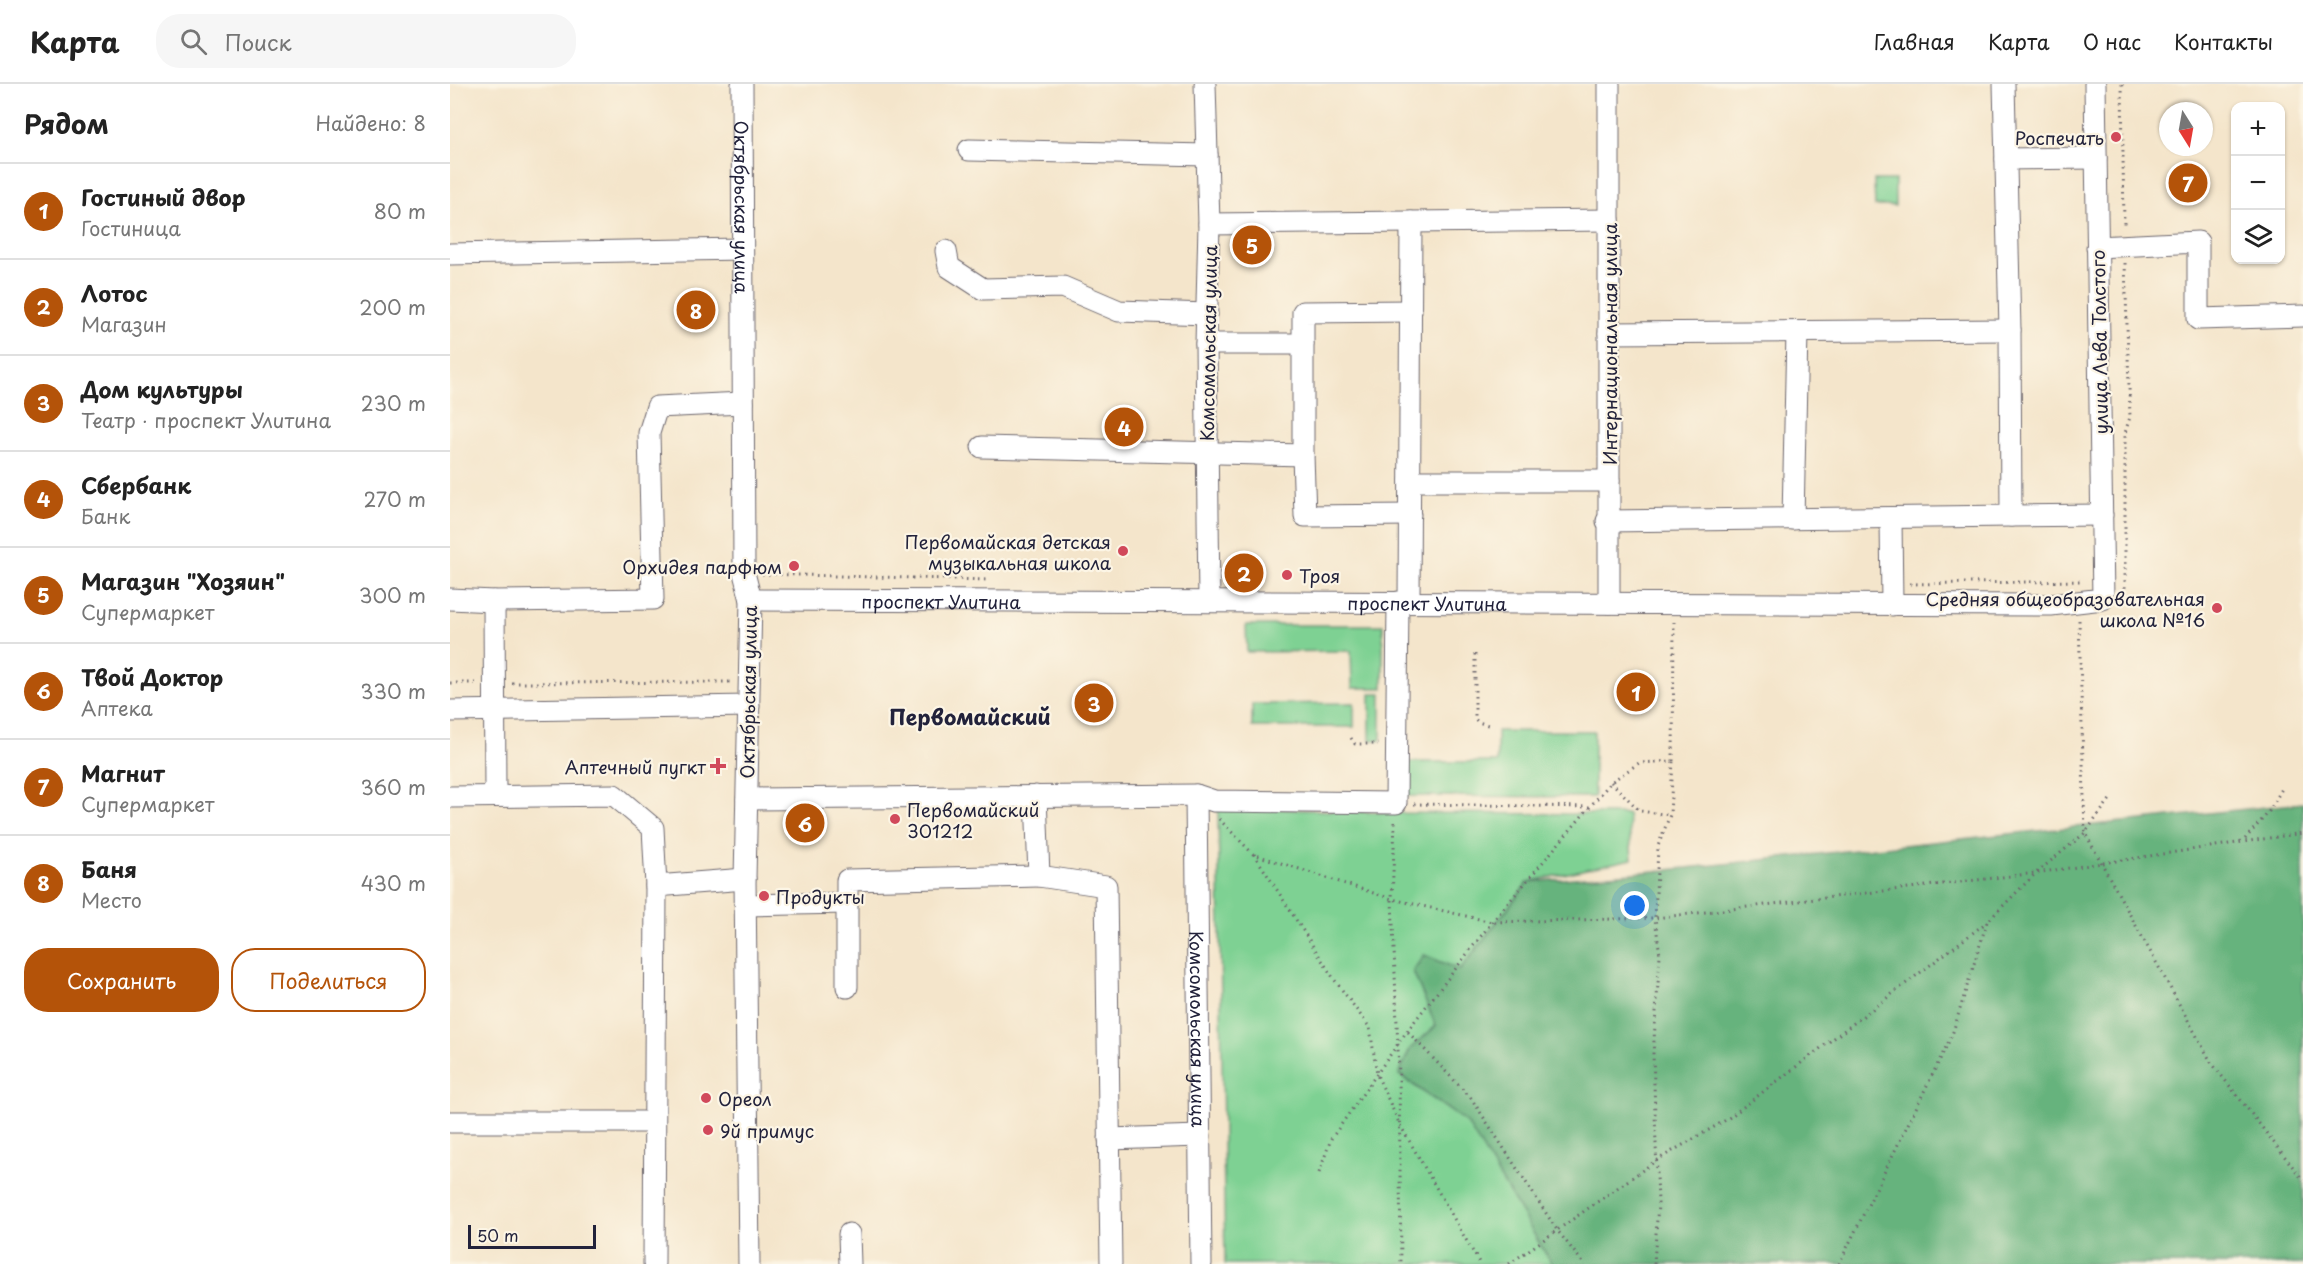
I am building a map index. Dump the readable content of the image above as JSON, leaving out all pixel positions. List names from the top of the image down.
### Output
{
  "streets": {
    "street": [
      "Октябрьская улица",
      "улица Льва Толстого",
      "Комсомольская улица",
      "Интернациональная улица",
      "проспект Улитина"
    ]
  },
  "crossings": [
    ["Октябрьская улица", "проспект Улитина"],
    ["улица Льва Толстого", "проспект Улитина"],
    ["Комсомольская улица", "проспект Улитина"],
    ["Интернациональная улица", "проспект Улитина"]
  ],
  "districts": ["Первомайский"],
  "places": {
    "other": [
      "Роспечать",
      "Первомайская детская музыкальная школа",
      "Орхидея парфюм",
      "Троя",
      "Средняя общеобразовательная школа №16",
      "Первомайский 301212",
      "Продукты",
      "Ореол",
      "9й примус"
    ],
    "health": ["Аптечный пугкт"]
  },
  "scale_bar": "50 m",
  "north": "bottom",
  "page": {
    "header": "Карта",
    "search": "Поиск",
    "nav": [
      "Главная",
      "Карта",
      "О нас",
      "Контакты"
    ],
    "heading": ["Рядом", "Найдено: 8"],
    "map_buttons": ["+", "−"],
    "pins": [
      "7",
      "5",
      "8",
      "4",
      "2",
      "1",
      "3",
      "6"
    ],
    "list": [
      {
        "mark": "1",
        "name": "Гостиный двор",
        "note": "Гостиница",
        "value": "80 m"
      },
      {
        "mark": "2",
        "name": "Лотос",
        "note": "Магазин",
        "value": "200 m"
      },
      {
        "mark": "3",
        "name": "Дом культуры",
        "note": "Театр · проспект Улитина",
        "value": "230 m"
      },
      {
        "mark": "4",
        "name": "Сбербанк",
        "note": "Банк",
        "value": "270 m"
      },
      {
        "mark": "5",
        "name": "Магазин \"Хозяин\"",
        "note": "Супермаркет",
        "value": "300 m"
      },
      {
        "mark": "6",
        "name": "Твой Доктор",
        "note": "Аптека",
        "value": "330 m"
      },
      {
        "mark": "7",
        "name": "Магнит",
        "note": "Супермаркет",
        "value": "360 m"
      },
      {
        "mark": "8",
        "name": "Баня",
        "note": "Место",
        "value": "430 m"
      }
    ],
    "buttons": ["Сохранить", "Поделиться"],
    "scale": "50 m"
  }
}
